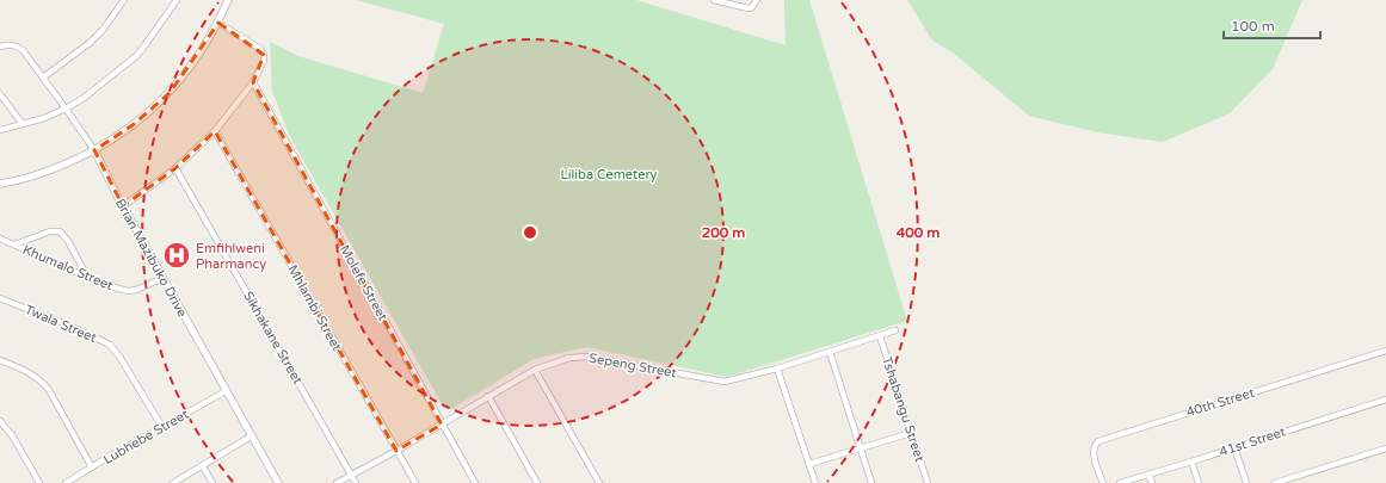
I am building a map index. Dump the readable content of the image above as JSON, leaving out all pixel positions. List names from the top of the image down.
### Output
{
  "streets": {
    "street": [
      "Brian Mazibuko Drive",
      "Khumalo Street",
      "Molefe Street",
      "Mhlambi Street",
      "Twala Street",
      "Sikhakane Street",
      "Sepeng Street",
      "40th Street",
      "Tshabangu Street",
      "Lubhebe Street",
      "41st Street"
    ]
  },
  "crossings": [
    ["Brian Mazibuko Drive", "Khumalo Street"],
    ["Brian Mazibuko Drive", "Lubhebe Street"],
    ["Molefe Street", "Sepeng Street"],
    ["Mhlambi Street", "Sepeng Street"],
    ["Twala Street", "Lubhebe Street"],
    ["Sikhakane Street", "Sepeng Street"],
    ["Sepeng Street", "Tshabangu Street"]
  ],
  "parks": ["Liliba Cemetery"],
  "places": {
    "hospital": ["Emfihlweni Pharmancy"]
  },
  "scale_bar": "100 m",
  "rings": ["200 m", "400 m"]
}
